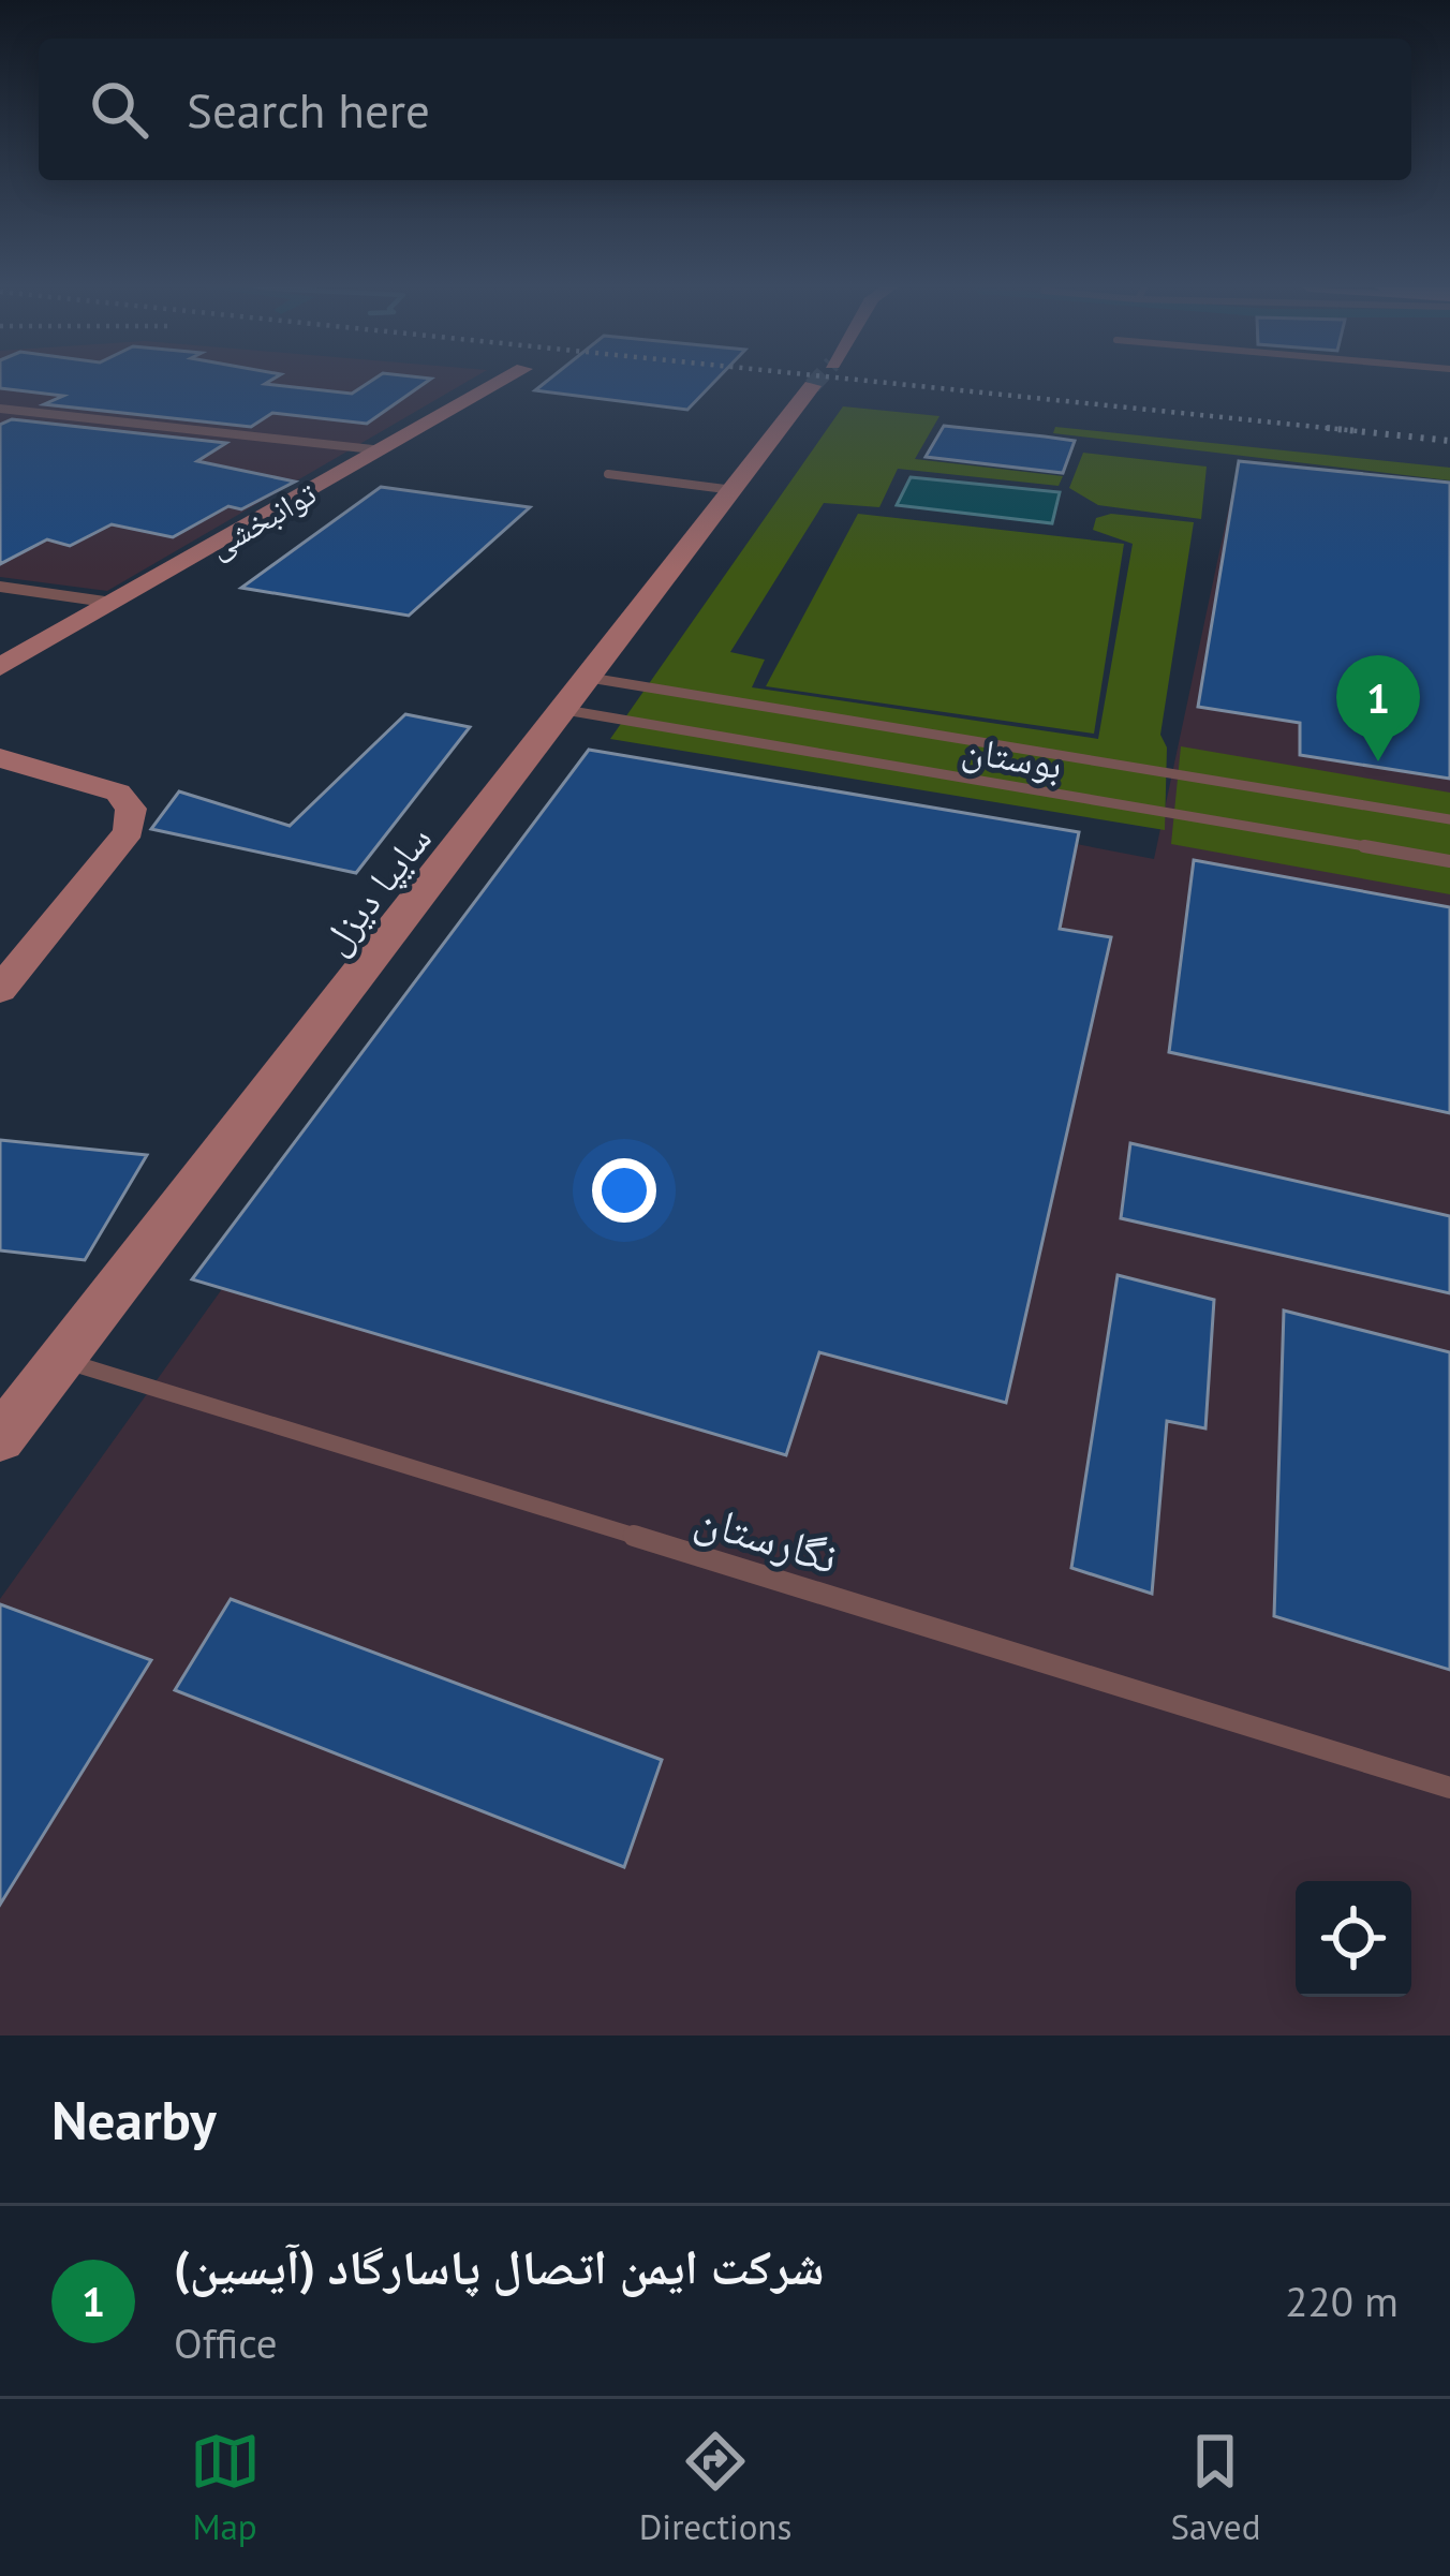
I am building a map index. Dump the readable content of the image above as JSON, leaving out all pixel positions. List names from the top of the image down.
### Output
{
  "streets": {
    "street": ["توانبخشی", "سایپا دیزل"],
    "lane": ["بوستان", "نگارستان"]
  },
  "crossings": [
    ["بوستان", "سایپا دیزل"],
    ["سایپا دیزل", "نگارستان"]
  ],
  "page": {
    "search": "Search here",
    "pins": "1",
    "heading": "Nearby",
    "list": [
      {
        "mark": "1",
        "name": "شرکت ایمن اتصال پاسارگاد (آیسین)",
        "note": "Office",
        "value": "220 m"
      }
    ],
    "nav": ["Map", "Directions", "Saved"]
  }
}
